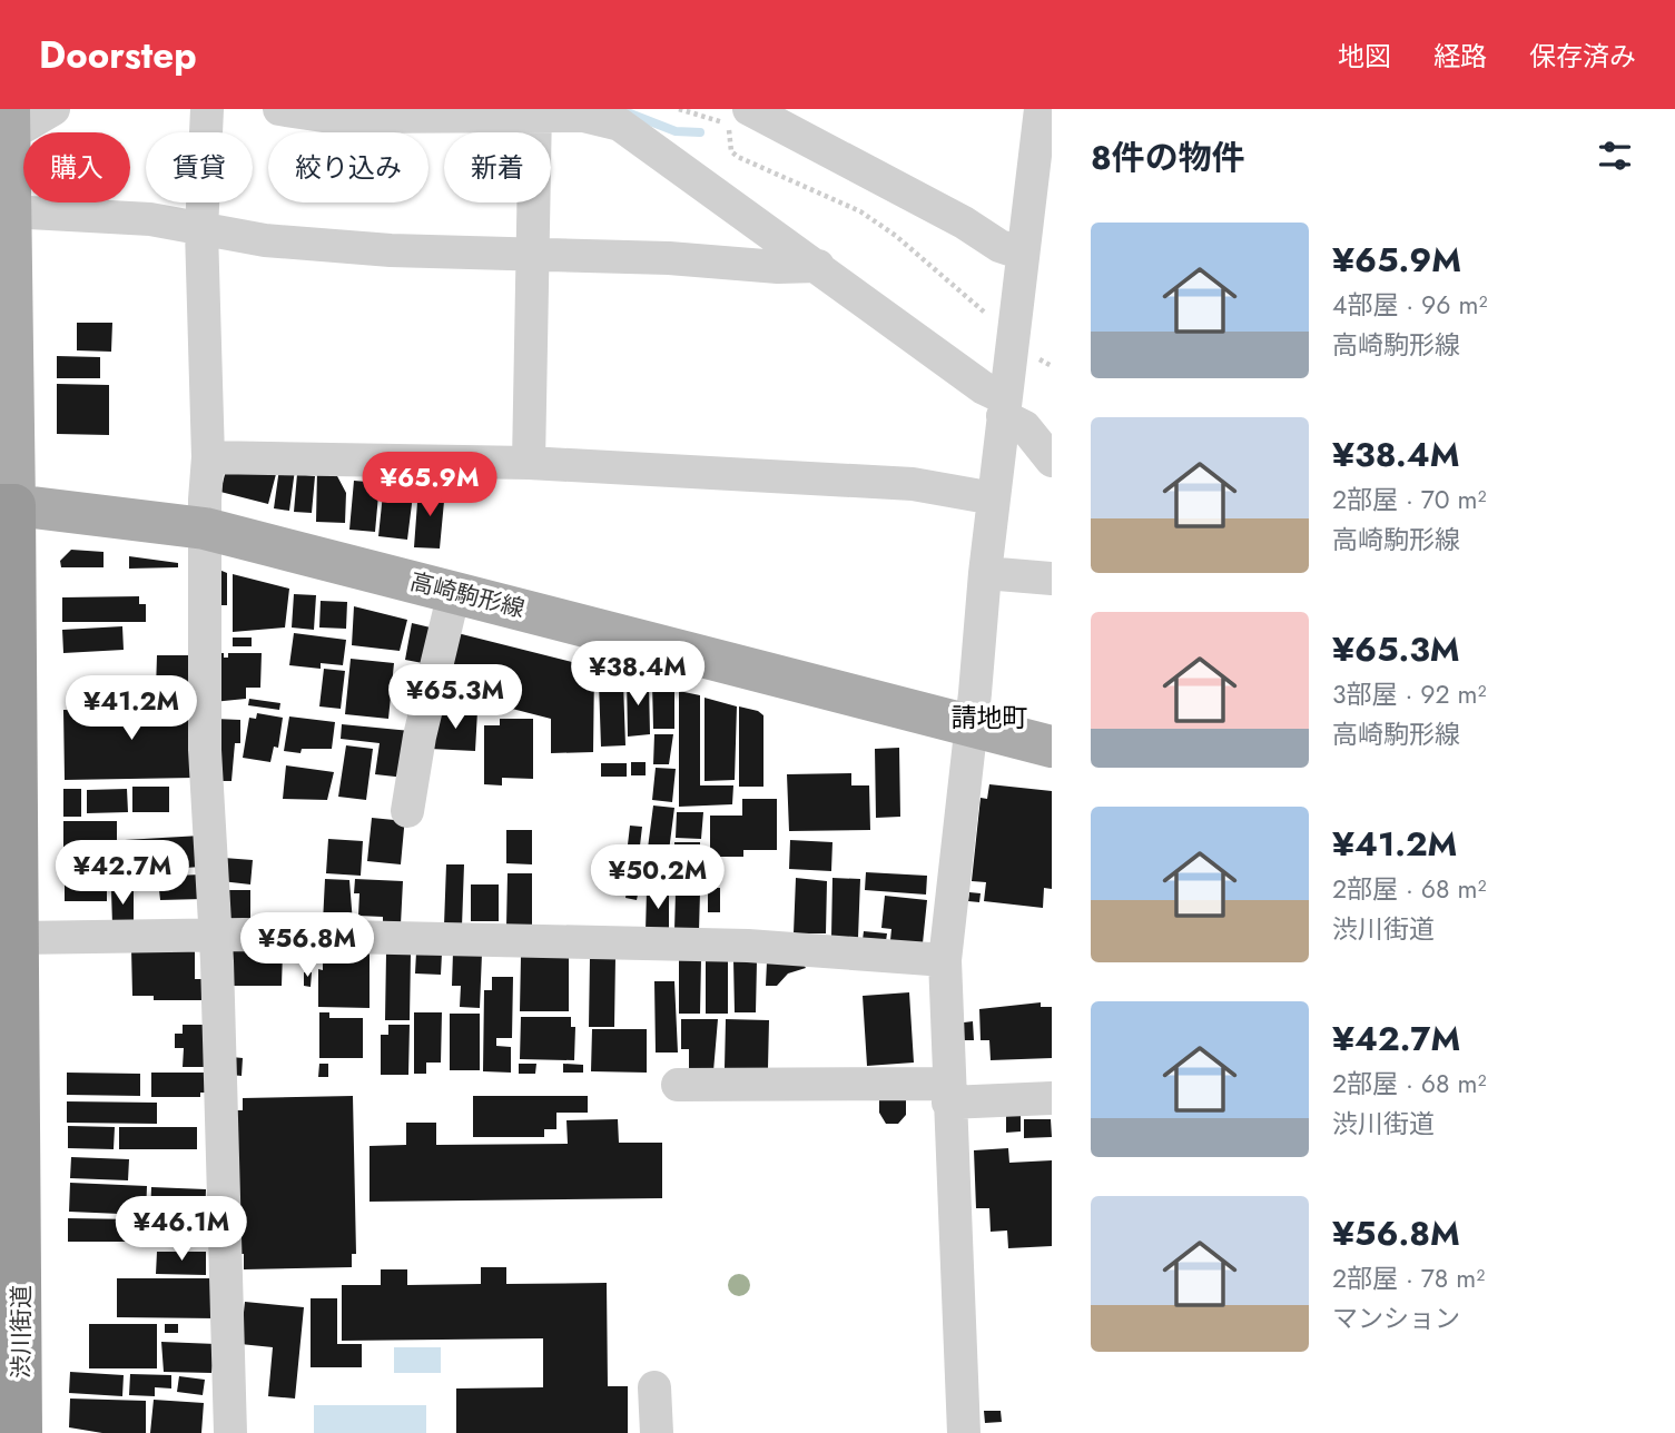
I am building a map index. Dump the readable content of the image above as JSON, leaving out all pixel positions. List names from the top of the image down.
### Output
{
  "streets": {
    "highway": ["渋川街道"],
    "main road": ["高崎駒形線"]
  },
  "crossings": [
    ["高崎駒形線", "渋川街道"]
  ],
  "districts": ["請地町"],
  "page": {
    "header": "Doorstep",
    "nav": ["地図", "経路", "保存済み"],
    "heading": "8件の物件",
    "chip": [
      "購入",
      "賃貸",
      "絞り込み",
      "新着"
    ],
    "list": [
      {
        "name": "¥65.9M",
        "note": "4部屋 · 96 m² · 高崎駒形線"
      },
      {
        "name": "¥38.4M",
        "note": "2部屋 · 70 m² · 高崎駒形線"
      },
      {
        "name": "¥65.3M",
        "note": "3部屋 · 92 m² · 高崎駒形線"
      },
      {
        "name": "¥41.2M",
        "note": "2部屋 · 68 m² · 渋川街道"
      },
      {
        "name": "¥42.7M",
        "note": "2部屋 · 68 m² · 渋川街道"
      },
      {
        "name": "¥56.8M",
        "note": "2部屋 · 78 m² · マンション"
      }
    ],
    "price": [
      "¥65.9M",
      "¥38.4M",
      "¥65.3M",
      "¥41.2M",
      "¥42.7M",
      "¥50.2M",
      "¥56.8M",
      "¥46.1M"
    ]
  }
}
